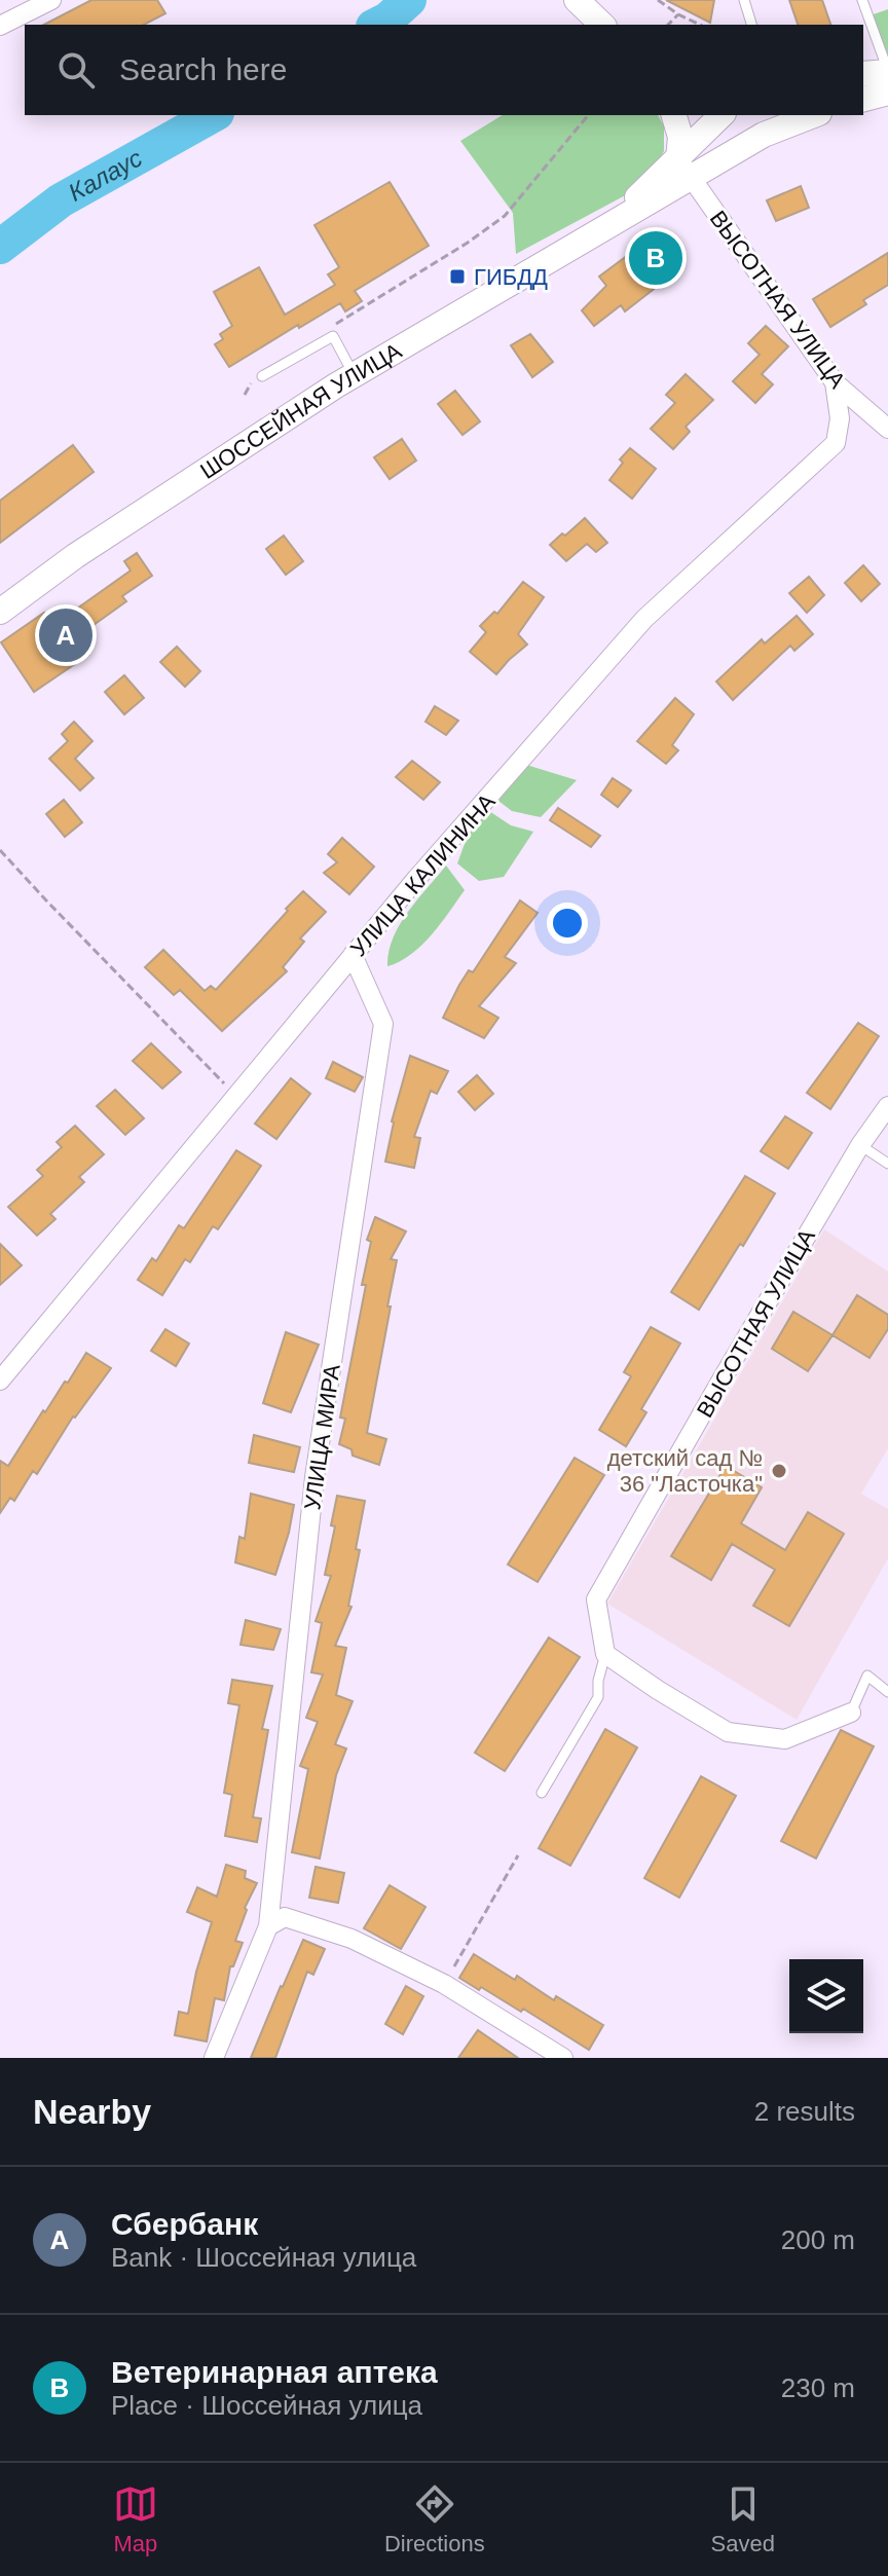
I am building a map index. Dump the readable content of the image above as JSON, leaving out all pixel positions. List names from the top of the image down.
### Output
{
  "streets": {
    "street": [
      "ВЫСОТНАЯ УЛИЦА",
      "ШОССЕЙНАЯ УЛИЦА",
      "УЛИЦА КАЛИНИНА",
      "УЛИЦА МИРА"
    ]
  },
  "crossings": [
    ["ВЫСОТНАЯ УЛИЦА", "УЛИЦА КАЛИНИНА"],
    ["УЛИЦА КАЛИНИНА", "УЛИЦА МИРА"]
  ],
  "water": ["Калаус"],
  "places": {
    "transit": ["ГИБДД"],
    "other": ["детский сад № 36 \"Ласточка\""]
  },
  "page": {
    "search": "Search here",
    "pins": ["B", "A"],
    "heading": ["Nearby", "2 results"],
    "list": [
      {
        "mark": "A",
        "name": "Сбербанк",
        "note": "Bank · Шоссейная улица",
        "value": "200 m"
      },
      {
        "mark": "B",
        "name": "Ветеринарная аптека",
        "note": "Place · Шоссейная улица",
        "value": "230 m"
      }
    ],
    "nav": ["Map", "Directions", "Saved"]
  }
}
